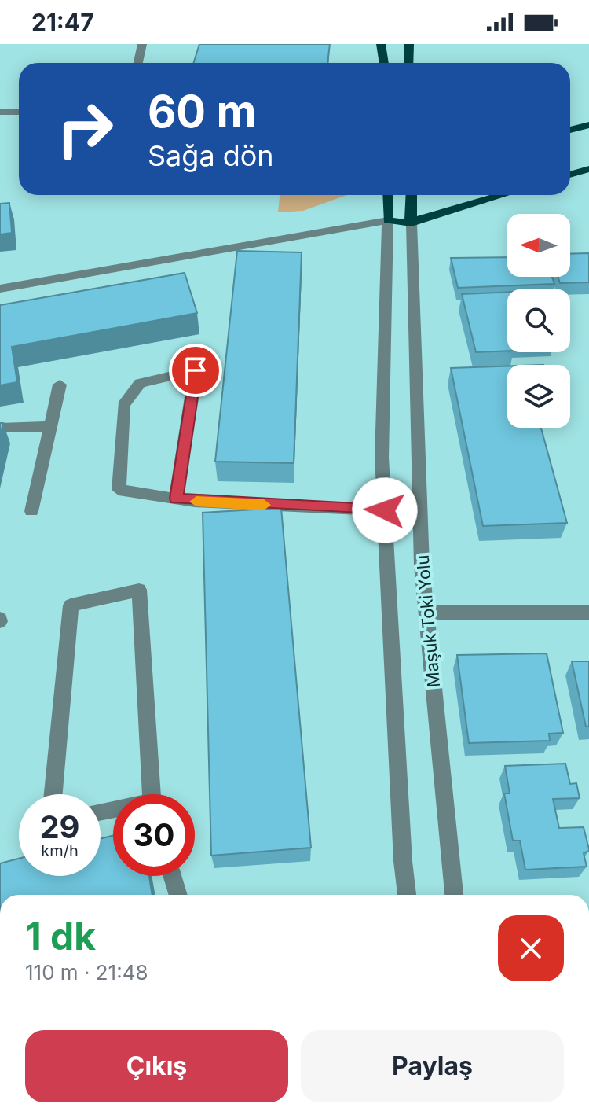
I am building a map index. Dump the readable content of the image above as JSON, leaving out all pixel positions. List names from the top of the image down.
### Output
{
  "streets": {
    "main road": ["Maşuk Toki Yolu"]
  },
  "north": "left",
  "page": {
    "status": "21:47",
    "turn": ["60 m", "Sağa dön"],
    "speed": "29 km/h",
    "limit": "30",
    "heading": ["1 dk", "110 m · 21:48"],
    "buttons": ["Çıkış", "Paylaş"]
  }
}
